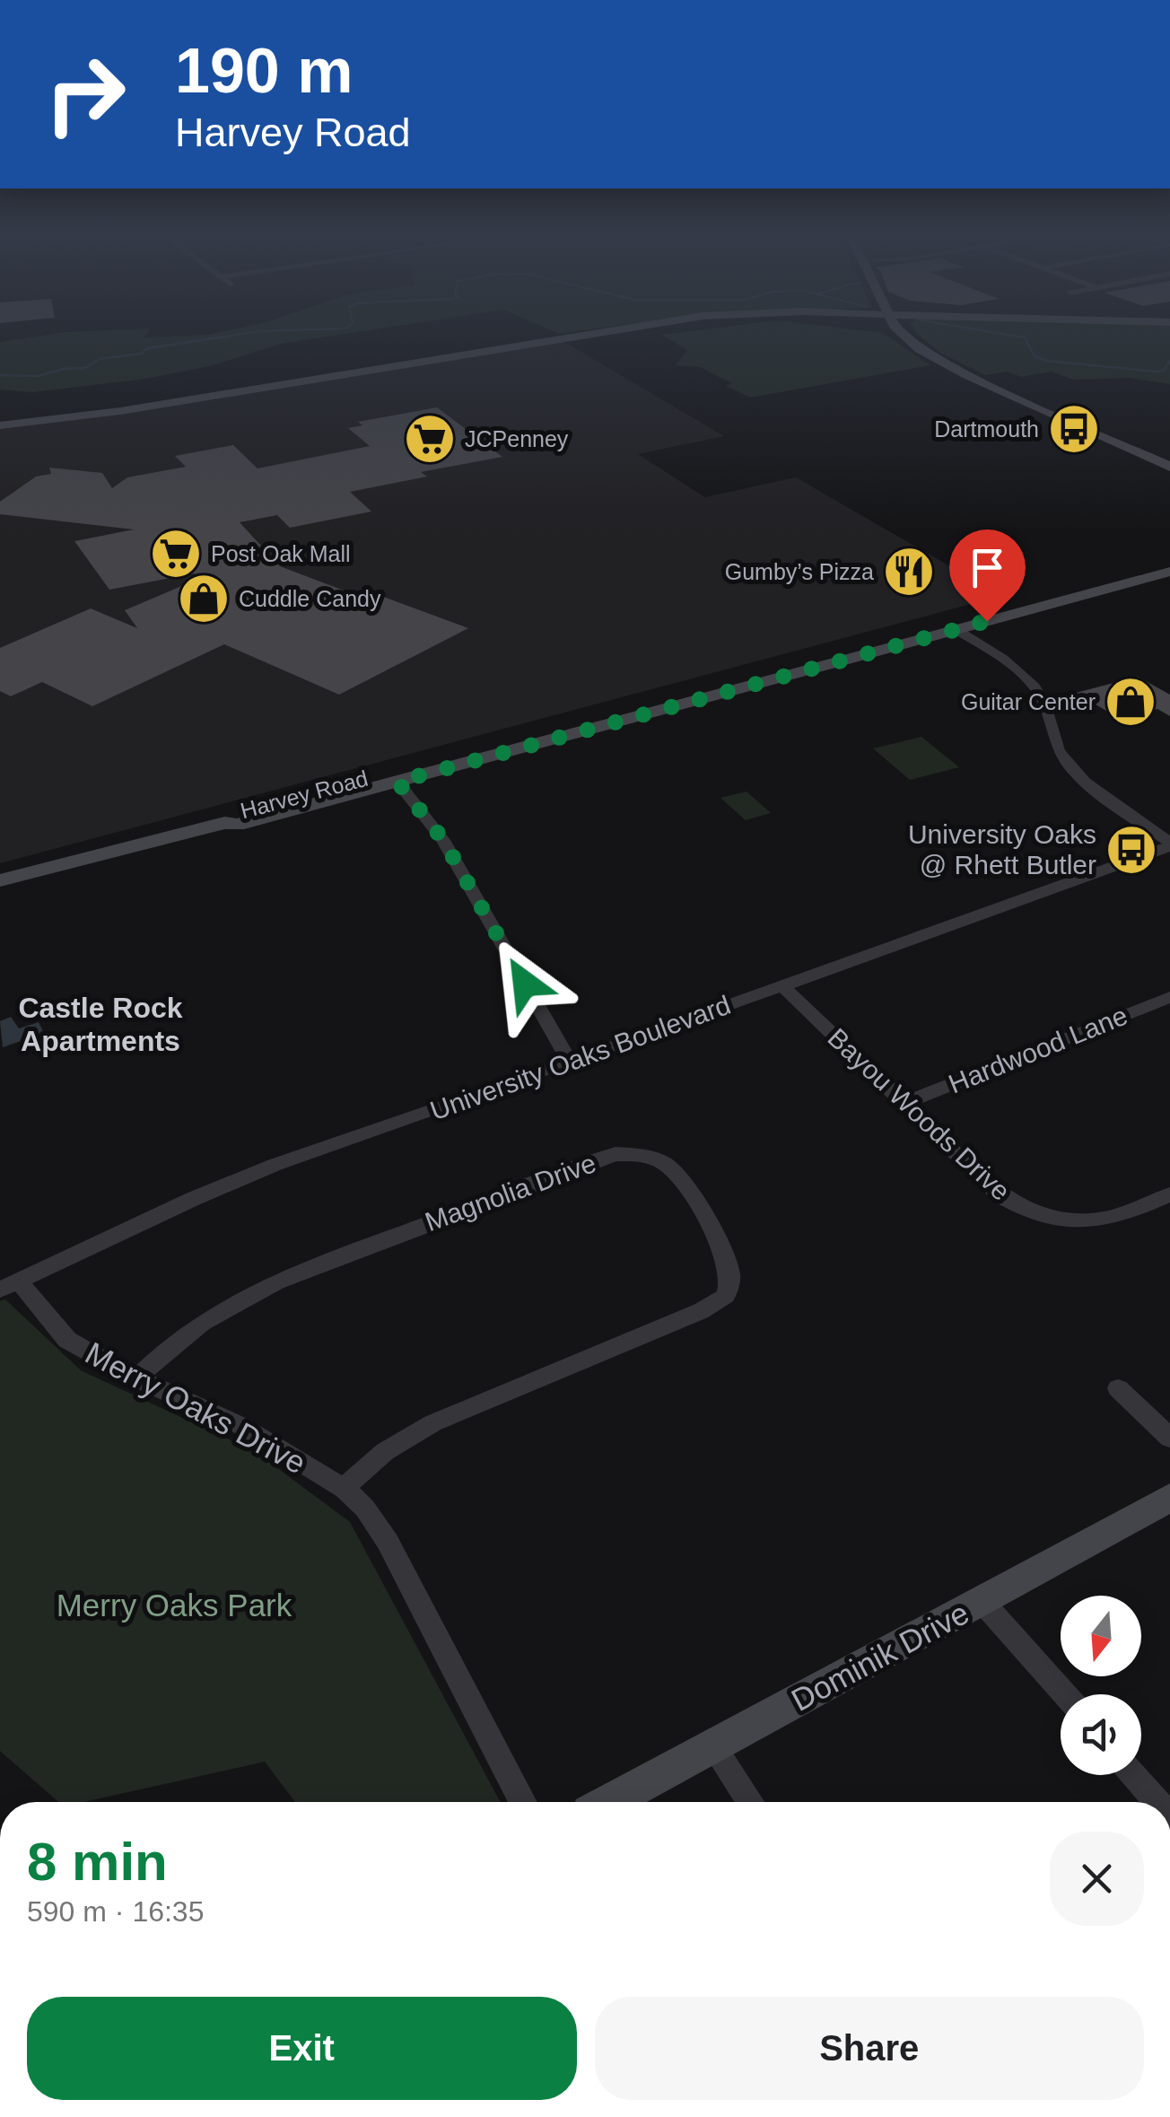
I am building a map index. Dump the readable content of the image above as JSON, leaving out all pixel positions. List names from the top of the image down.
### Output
{
  "streets": {
    "street": [
      "Harvey Road",
      "Hardwood Lane",
      "University Oaks Boulevard",
      "Bayou Woods Drive",
      "Magnolia Drive",
      "Merry Oaks Drive",
      "Dominik Drive"
    ]
  },
  "crossings": [
    ["Hardwood Lane", "Bayou Woods Drive"],
    ["University Oaks Boulevard", "Bayou Woods Drive"],
    ["University Oaks Boulevard", "Merry Oaks Drive"],
    ["Magnolia Drive", "Merry Oaks Drive"]
  ],
  "districts": ["Castle Rock Apartments"],
  "parks": ["Merry Oaks Park"],
  "places": {
    "bus stop": ["Dartmouth", "University Oaks @ Rhett Butler"],
    "supermarket": ["JCPenney", "Post Oak Mall"],
    "restaurant": ["Gumby’s Pizza"],
    "shop": ["Cuddle Candy", "Guitar Center"]
  },
  "north": "bottom",
  "page": {
    "turn": ["190 m", "Harvey Road"],
    "heading": ["8 min", "590 m · 16:35"],
    "buttons": ["Exit", "Share"]
  }
}
